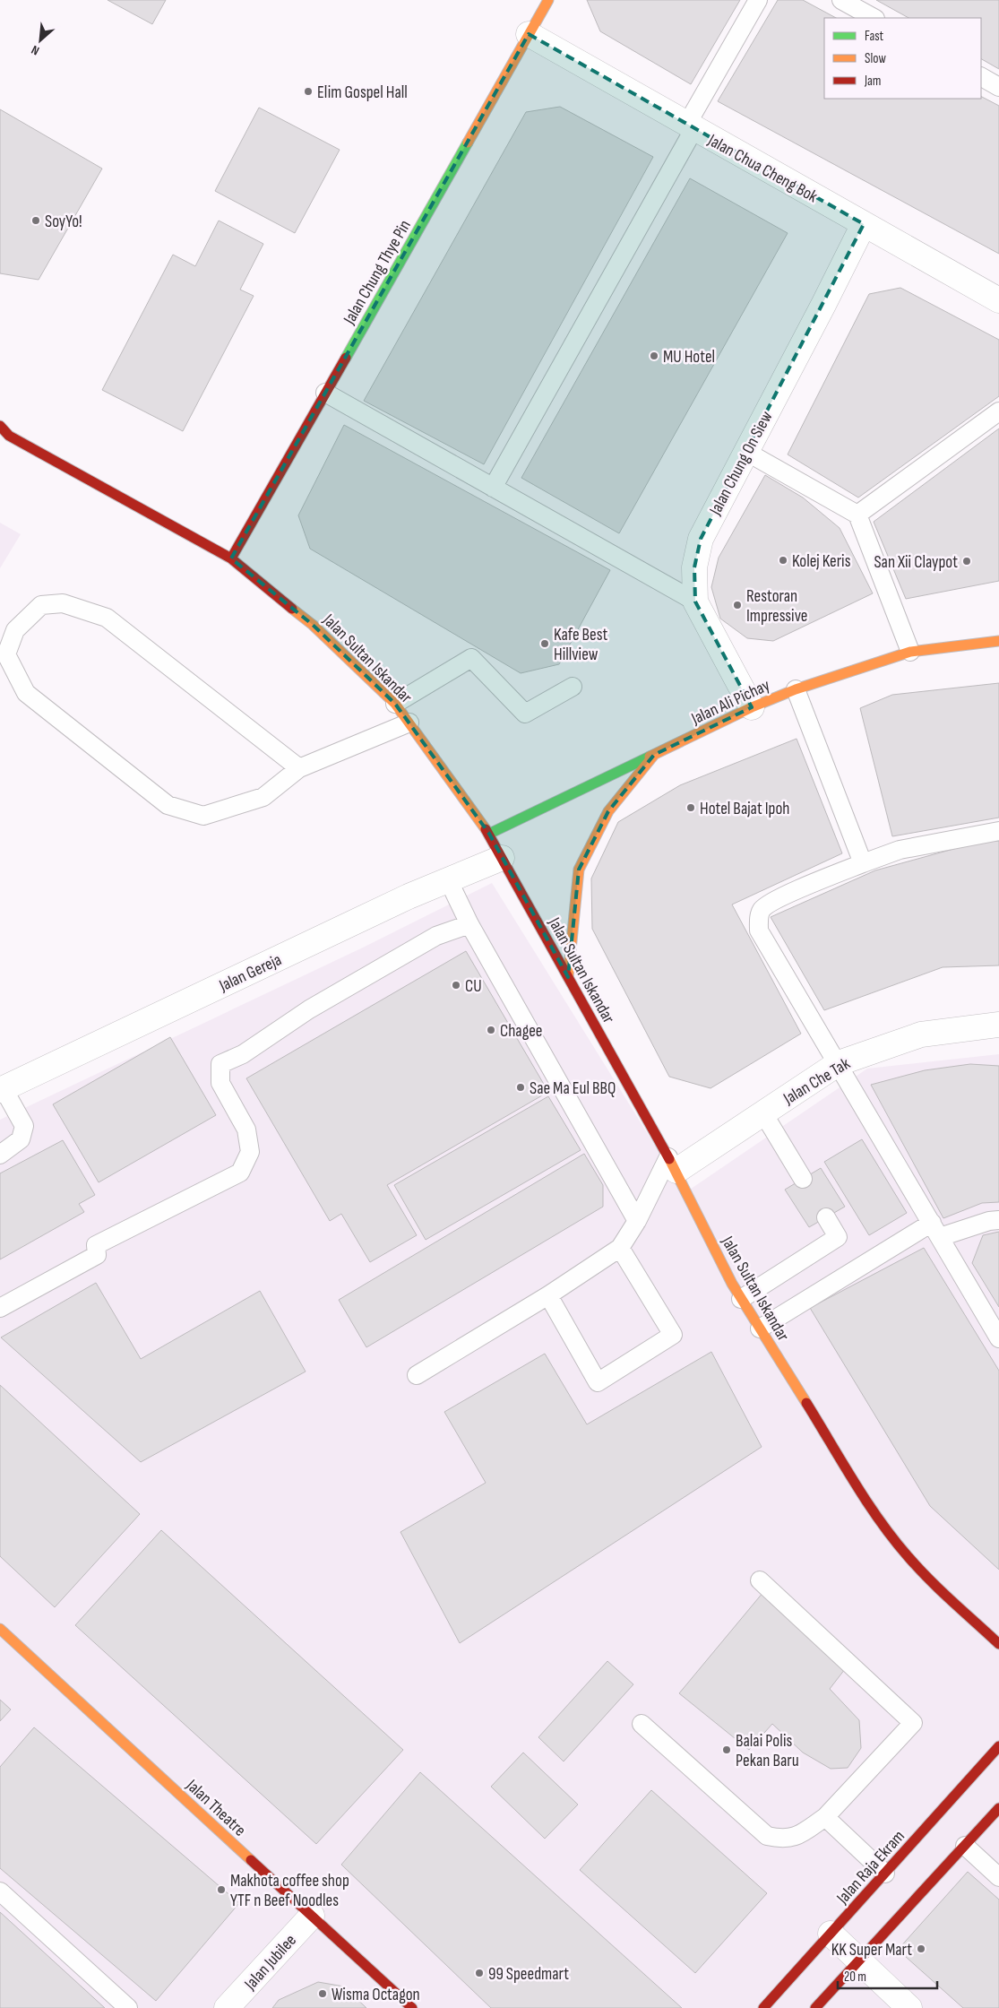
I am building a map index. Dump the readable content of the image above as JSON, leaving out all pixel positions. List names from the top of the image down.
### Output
{
  "streets": {
    "main road": [
      "Jalan Chung Thye Pin",
      "Jalan Sultan Iskandar",
      "Jalan Ali Pichay",
      "Jalan Theatre",
      "Jalan Raja Ekram"
    ],
    "street": [
      "Jalan Chua Cheng Bok",
      "Jalan Chung On Siew",
      "Jalan Gereja",
      "Jalan Che Tak",
      "Jalan Jubilee"
    ]
  },
  "crossings": [
    ["Jalan Chua Cheng Bok", "Jalan Chung Thye Pin"],
    ["Jalan Chua Cheng Bok", "Jalan Chung On Siew"],
    ["Jalan Chung Thye Pin", "Jalan Sultan Iskandar"],
    ["Jalan Chung On Siew", "Jalan Ali Pichay"],
    ["Jalan Sultan Iskandar", "Jalan Ali Pichay"],
    ["Jalan Sultan Iskandar", "Jalan Gereja"],
    ["Jalan Sultan Iskandar", "Jalan Che Tak"],
    ["Jalan Theatre", "Jalan Jubilee"]
  ],
  "places": [
    "Elim Gospel Hall",
    "SoyYo!",
    "MU Hotel",
    "Kolej Keris",
    "San Xii Claypot",
    "Restoran Impressive",
    "Kafe Best Hillview",
    "Hotel Bajat Ipoh",
    "CU",
    "Chagee",
    "Sae Ma Eul BBQ",
    "Balai Polis Pekan Baru",
    "Makhota coffee shop YTF n Beef Noodles",
    "KK Super Mart",
    "99 Speedmart",
    "Wisma Octagon"
  ],
  "legend": ["Fast", "Slow", "Jam"],
  "scale_bar": "20 m",
  "north": "bottom left"
}
